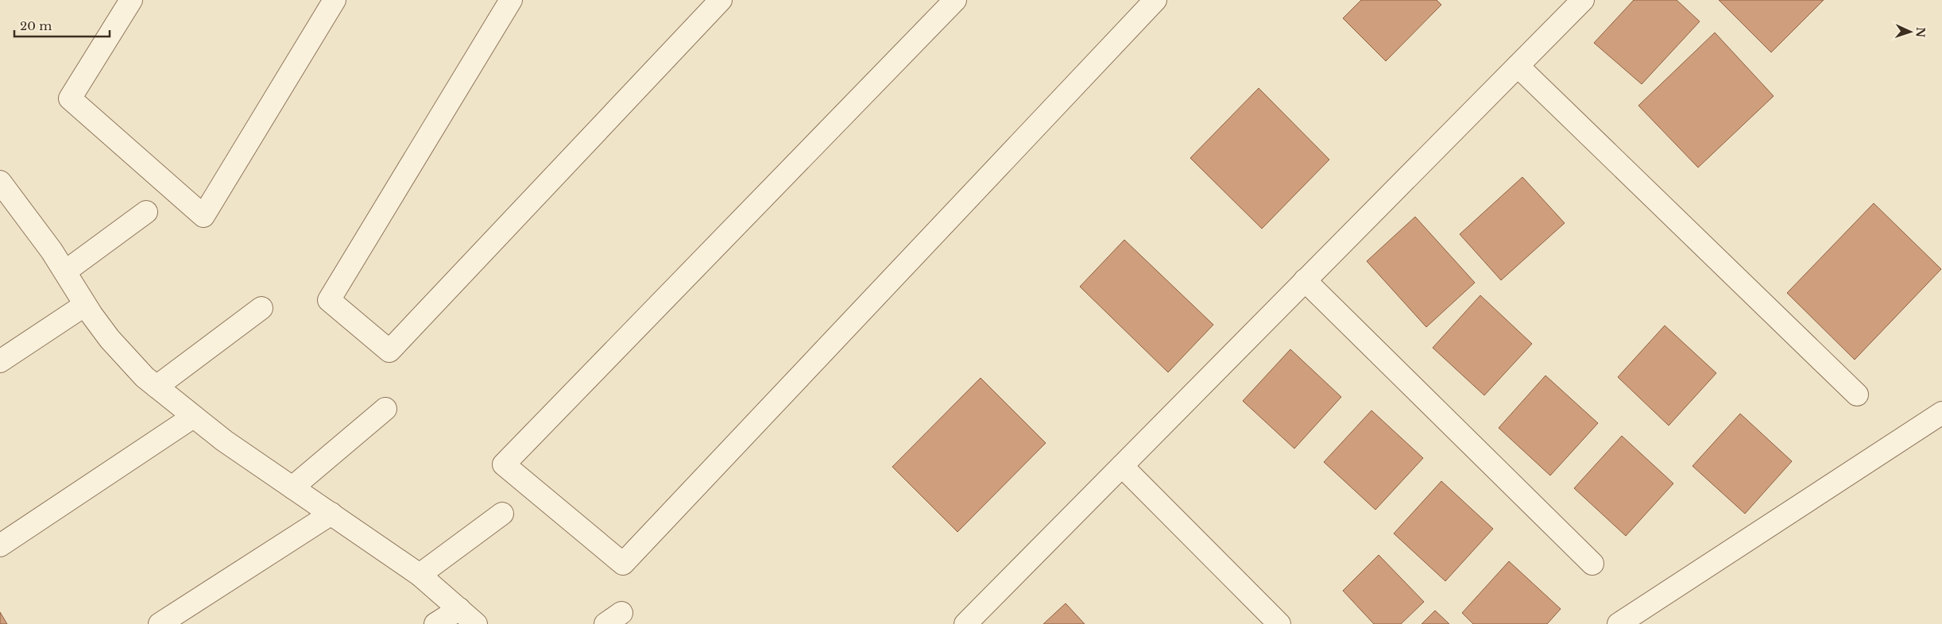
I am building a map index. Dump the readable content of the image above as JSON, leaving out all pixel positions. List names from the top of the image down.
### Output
{
  "scale_bar": "20 m",
  "north": "right"
}
